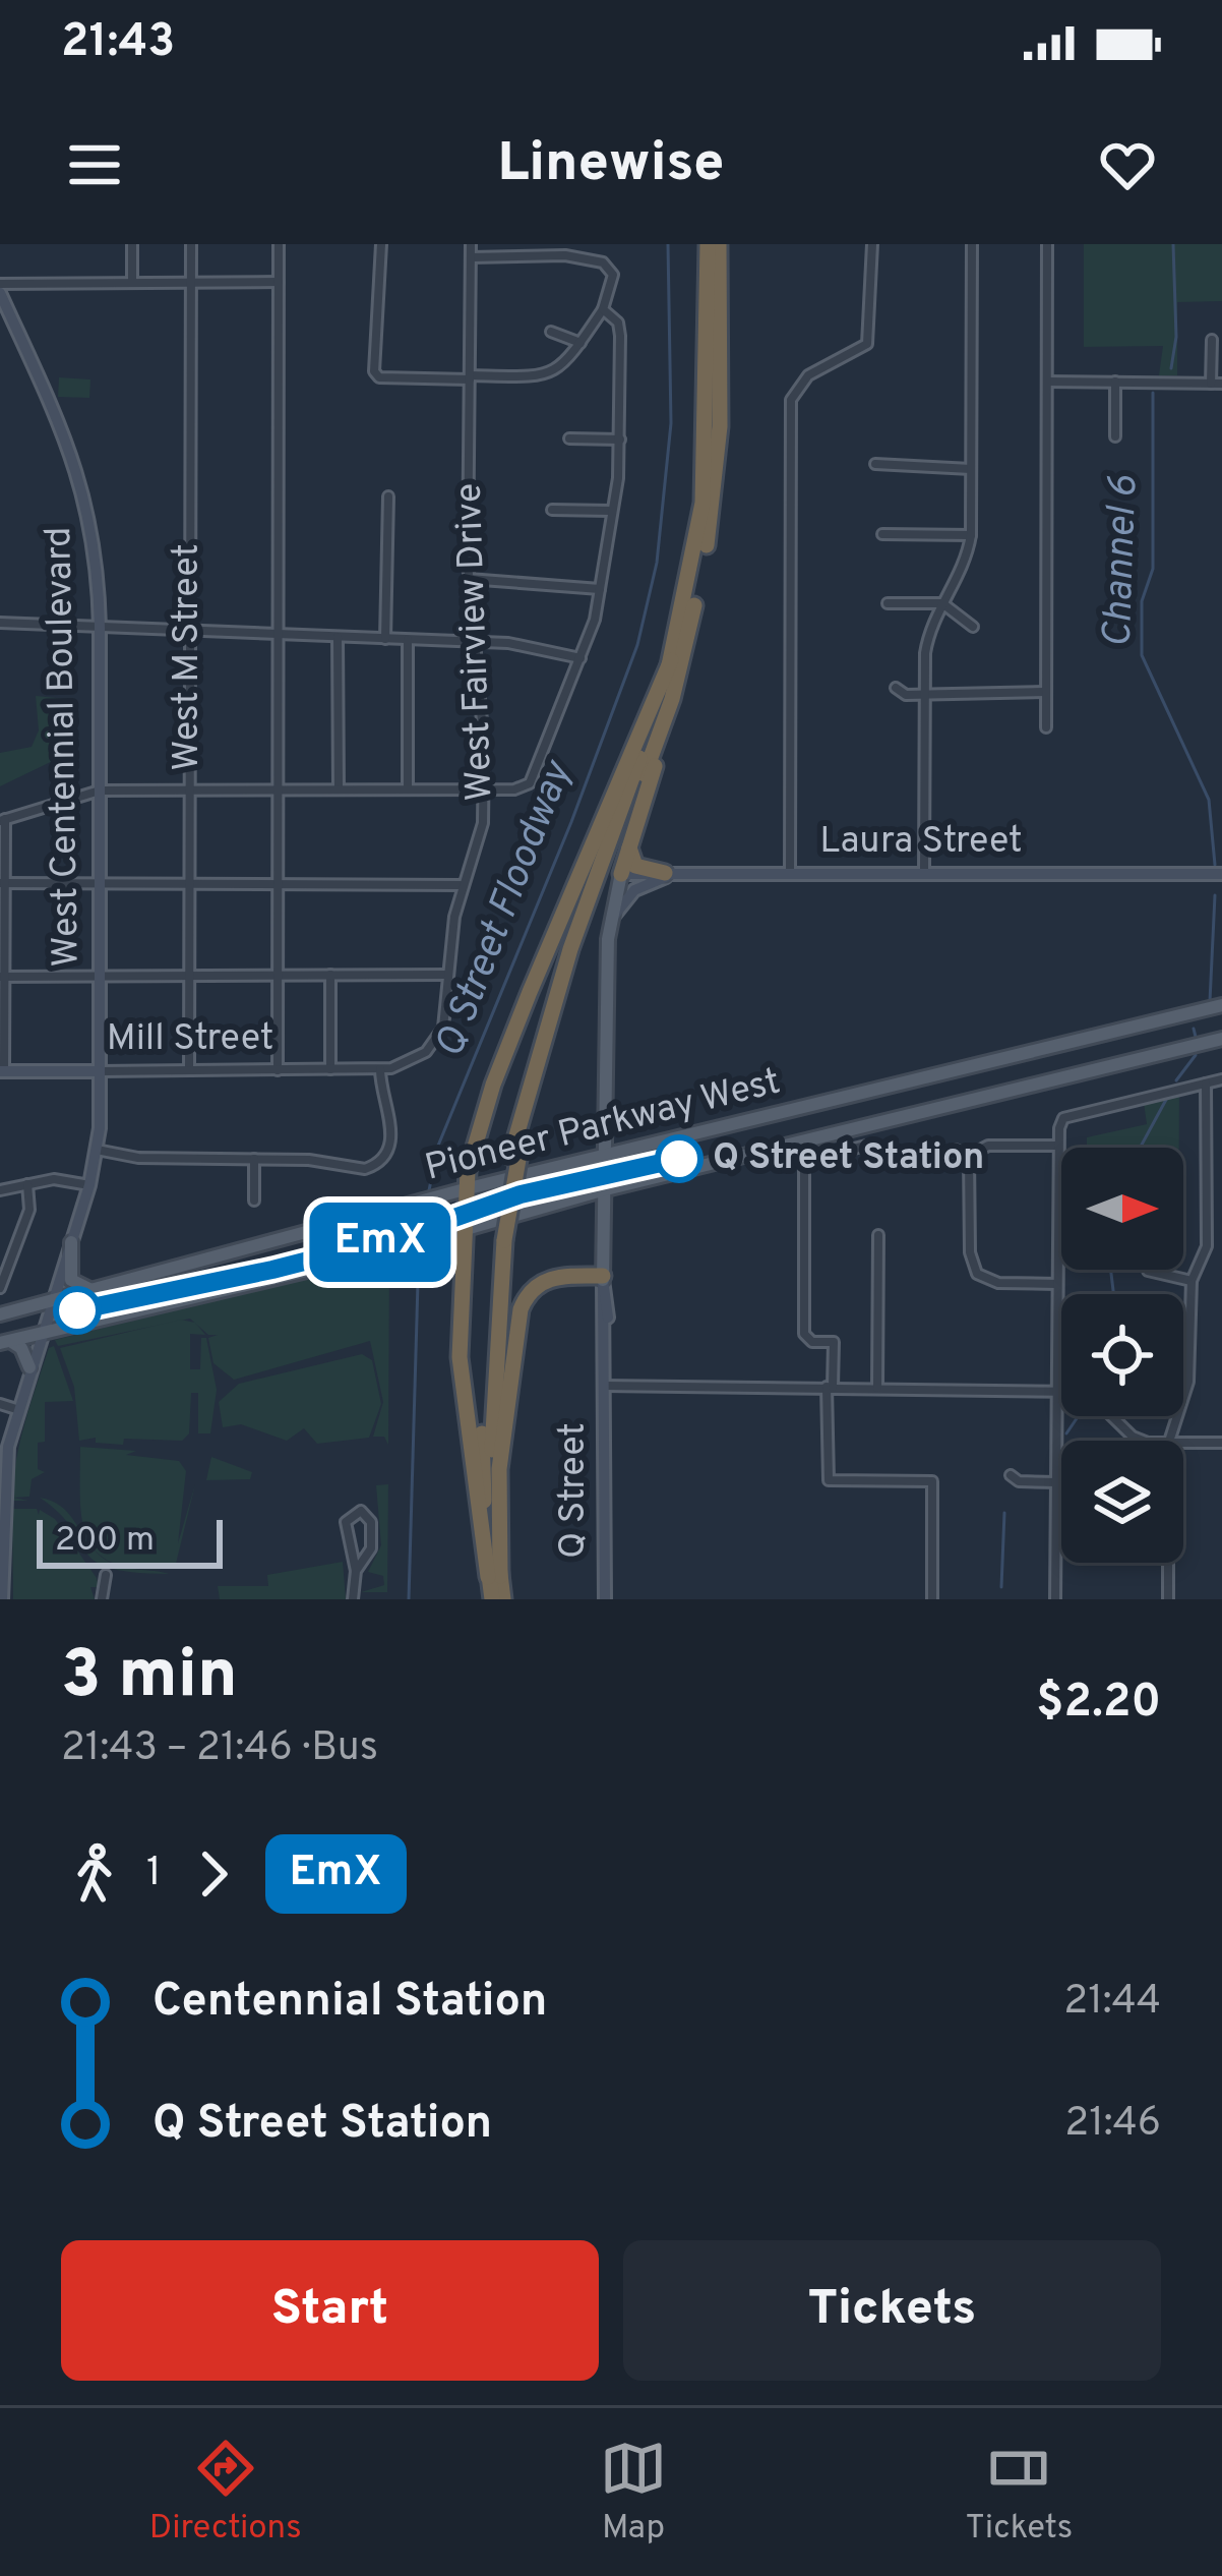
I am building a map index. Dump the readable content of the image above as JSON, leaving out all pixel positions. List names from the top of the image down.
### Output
{
  "streets": {
    "main road": [
      "West Centennial Boulevard",
      "Laura Street",
      "Mill Street",
      "Pioneer Parkway West",
      "Q Street"
    ],
    "street": ["West Fairview Drive", "West M Street"]
  },
  "crossings": [
    ["West Fairview Drive", "Mill Street"],
    ["West M Street", "Mill Street"],
    ["West Centennial Boulevard", "Mill Street"],
    ["West Centennial Boulevard", "Pioneer Parkway West"],
    ["Laura Street", "Q Street"],
    ["Pioneer Parkway West", "Q Street"]
  ],
  "water": ["Channel 6", "Q Street Floodway"],
  "places": ["Q Street Station"],
  "lines": ["bus line EmX"],
  "scale_bar": "200 m",
  "north": "right",
  "page": {
    "status": "21:43",
    "header": "Linewise",
    "on_map": "EmX",
    "scale": "200 m",
    "heading": ["3 min", "21:43 – 21:46 · Bus", "$2.20"],
    "legs": ["1", "EmX"],
    "list": [
      {
        "name": "Centennial Station",
        "value": "21:44"
      },
      {
        "name": "Q Street Station",
        "value": "21:46"
      }
    ],
    "buttons": ["Start", "Tickets"],
    "tabs": ["Directions", "Map", "Tickets"]
  }
}
